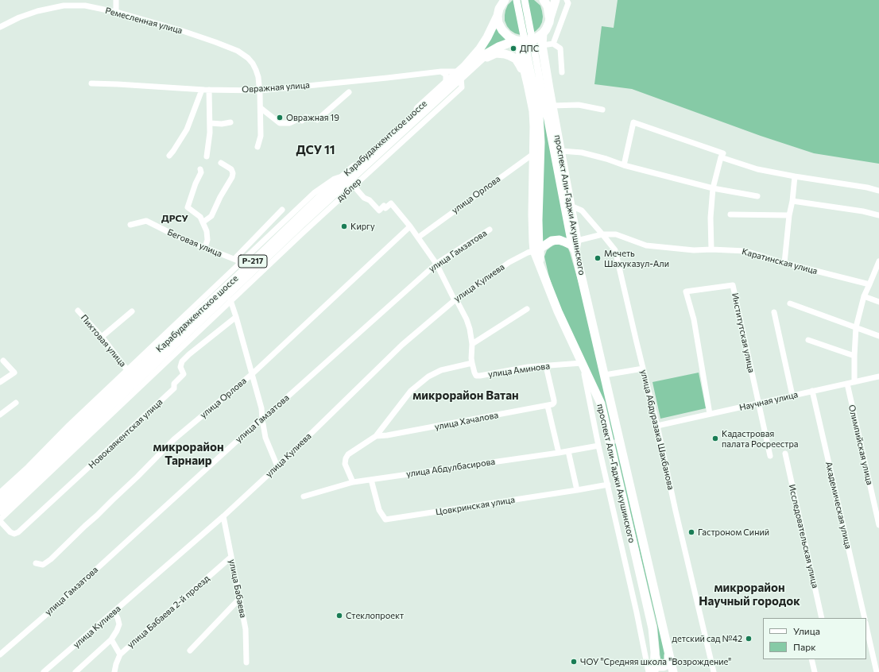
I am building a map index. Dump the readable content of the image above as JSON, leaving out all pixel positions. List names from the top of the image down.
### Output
{
  "streets": {
    "highway": ["Карабудахкентское шоссе", "проспект Али-Гаджи Акушинского", "Р-217"],
    "street": [
      "Ремесленная улица",
      "Овражная улица",
      "дублер",
      "улица Орлова",
      "Беговая улица",
      "улица Гамзатова",
      "Каратинская улица",
      "улица Кулиева",
      "Институтская улица",
      "Пихтовая улица",
      "улица Аминова",
      "Научная улица",
      "улица Хачалова",
      "улица Абдуразака Шахбанова",
      "Новокаякентская улица",
      "Олимпийская улица",
      "улица Абдулбасирова",
      "Академическая улица",
      "Цовкринская улица",
      "Исследовательская улица",
      "улица Бабаева",
      "улица Бабаева 2-й проезд"
    ]
  },
  "crossings": [
    ["Ремесленная улица", "Овражная улица"],
    ["Овражная улица", "Карабудахкентское шоссе"],
    ["Овражная улица", "дублер"],
    ["Карабудахкентское шоссе", "дублер"],
    ["Карабудахкентское шоссе", "проспект Али-Гаджи Акушинского"],
    ["Карабудахкентское шоссе", "Р-217"],
    ["дублер", "Новокаякентская улица"],
    ["проспект Али-Гаджи Акушинского", "Каратинская улица"],
    ["проспект Али-Гаджи Акушинского", "улица Кулиева"],
    ["проспект Али-Гаджи Акушинского", "улица Аминова"],
    ["проспект Али-Гаджи Акушинского", "улица Абдуразака Шахбанова"],
    ["Каратинская улица", "улица Абдуразака Шахбанова"],
    ["улица Кулиева", "улица Бабаева"],
    ["Институтская улица", "Научная улица"],
    ["Научная улица", "улица Абдуразака Шахбанова"],
    ["Научная улица", "Олимпийская улица"],
    ["Научная улица", "Академическая улица"],
    ["улица Абдулбасирова", "Цовкринская улица"],
    ["улица Бабаева", "улица Бабаева 2-й проезд"]
  ],
  "districts": [
    "ДСУ 11",
    "ДРСУ",
    "микрорайон Ватан",
    "микрорайон Тарнаир",
    "микрорайон Научный городок"
  ],
  "places": [
    "ДПС",
    "Овражная 19",
    "Киргу",
    "Мечеть Шахуказул-Али",
    "Кадастровая палата Росреестра",
    "Гастроном Синий",
    "Стеклопроект",
    "детский сад №42",
    "ЧОУ \"Средняя школа \"Возрождение\""
  ],
  "legend": ["Улица", "Парк"]
}
